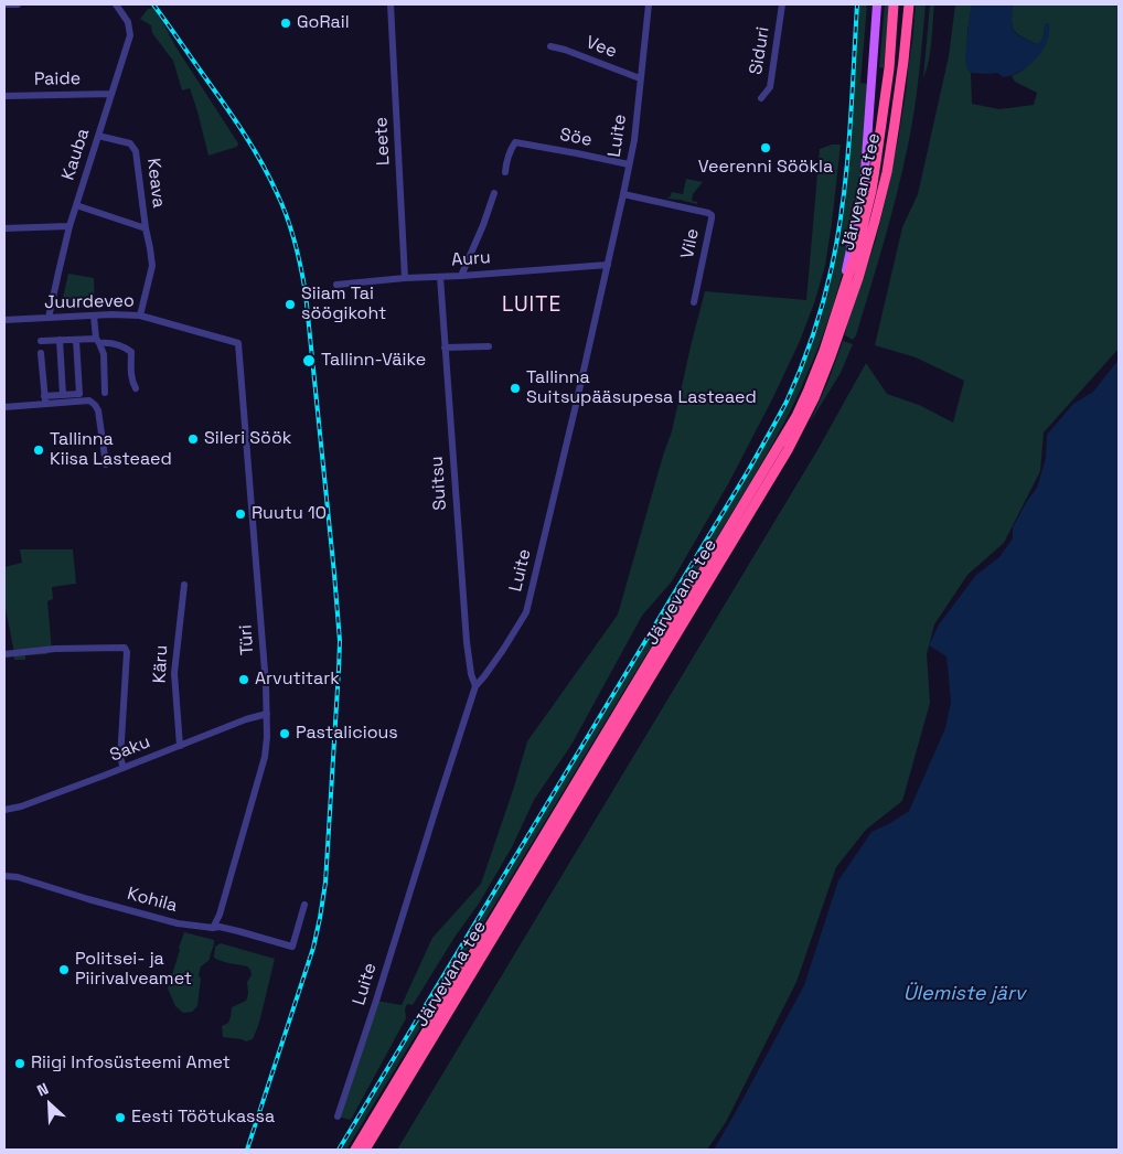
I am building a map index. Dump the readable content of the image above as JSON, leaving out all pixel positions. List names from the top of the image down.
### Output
{
  "streets": {
    "highway": ["Järvevana tee"],
    "street": [
      "Vee",
      "Siduri",
      "Paide",
      "Luite",
      "Söe",
      "Leete",
      "Kauba",
      "Keava",
      "Vile",
      "Auru",
      "Juurdeveo",
      "Suitsu",
      "Türi",
      "Käru",
      "Saku",
      "Kohila"
    ]
  },
  "crossings": [
    ["Vee", "Luite"],
    ["Paide", "Kauba"],
    ["Luite", "Söe"],
    ["Luite", "Vile"],
    ["Luite", "Auru"],
    ["Luite", "Suitsu"],
    ["Leete", "Auru"],
    ["Kauba", "Keava"],
    ["Kauba", "Juurdeveo"],
    ["Keava", "Juurdeveo"],
    ["Auru", "Suitsu"],
    ["Juurdeveo", "Türi"],
    ["Türi", "Saku"],
    ["Türi", "Kohila"],
    ["Käru", "Saku"]
  ],
  "districts": ["LUITE"],
  "water": ["Ülemiste järv"],
  "places": [
    "GoRail",
    "Veerenni Söökla",
    "Siiam Tai söögikoht",
    "Tallinn-Väike",
    "Tallinna Suitsupääsupesa Lasteaed",
    "Sileri Söök",
    "Tallinna Kiisa Lasteaed",
    "Ruutu 10",
    "Arvutitark",
    "Pastalicious",
    "Politsei- ja Piirivalveamet",
    "Riigi Infosüsteemi Amet",
    "Eesti Töötukassa"
  ],
  "north": "top left"
}
